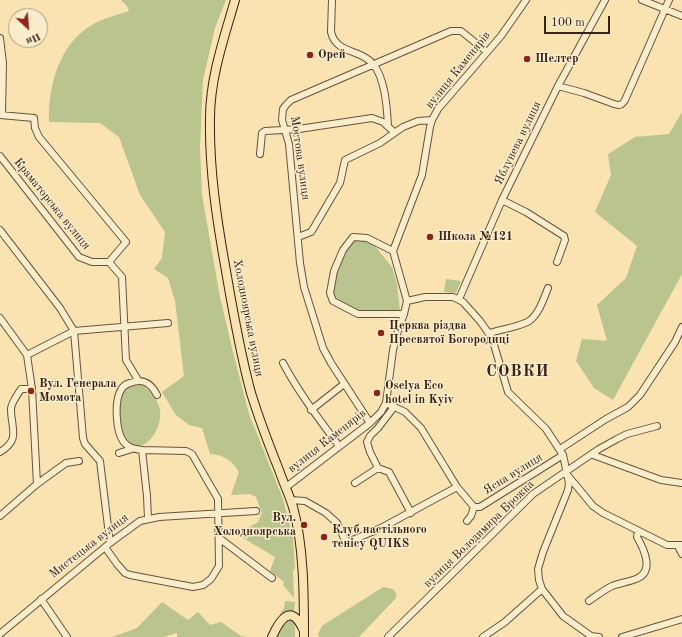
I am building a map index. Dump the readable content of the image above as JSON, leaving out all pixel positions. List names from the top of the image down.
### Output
{
  "streets": {
    "main road": ["Холодноярська вулиця"],
    "street": [
      "вулиця Каменярів",
      "Яблунева вулиця",
      "Мостова вулиця",
      "Краматорська вулиця",
      "Ясна вулиця",
      "вулиця Володимира Брожка",
      "Мистецька вулиця"
    ]
  },
  "crossings": [
    ["вулиця Каменярів", "Мостова вулиця"],
    ["вулиця Каменярів", "Холодноярська вулиця"],
    ["вулиця Каменярів", "Ясна вулиця"]
  ],
  "districts": ["СОВКИ"],
  "places": [
    "Орей",
    "Шелтер",
    "Школа №121",
    "Церква різдва Пресвятої Богородиці",
    "Вул. Генерала Момота",
    "Oselya Eco hotel in Kyiv",
    "Вул. Холодноярська",
    "Клуб настільного тенісу QUIKS"
  ],
  "scale_bar": "100 m",
  "north": "bottom right"
}
